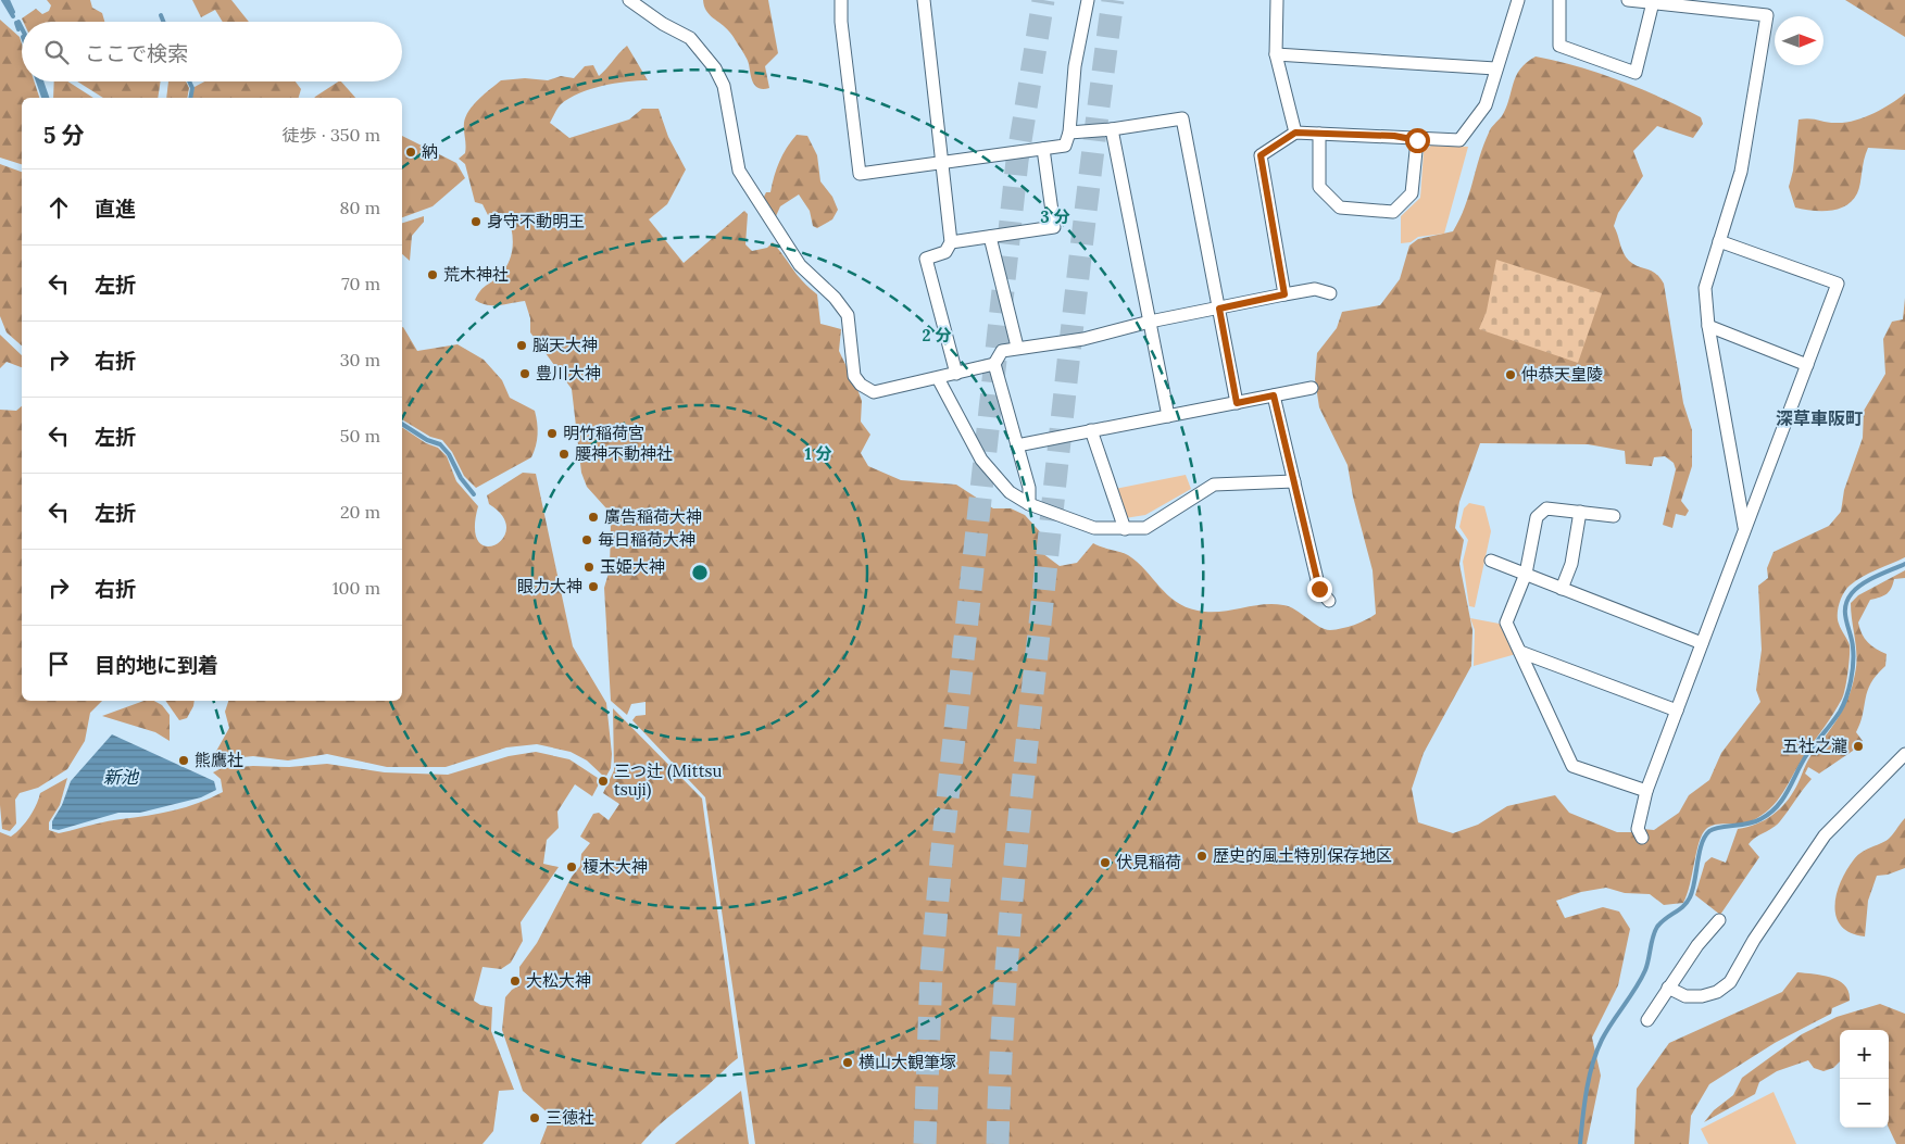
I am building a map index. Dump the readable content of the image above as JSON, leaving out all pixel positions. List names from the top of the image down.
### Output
{
  "districts": ["深草車阪町"],
  "water": ["新池"],
  "places": [
    "納",
    "身守不動明王",
    "荒木神社",
    "脳天大神",
    "豊川大神",
    "仲恭天皇陵",
    "明竹稲荷宮",
    "腰神不動神社",
    "廣告稲荷大神",
    "毎日稲荷大神",
    "玉姫大神",
    "眼力大神",
    "五社之瀧",
    "熊鷹社",
    "三つ辻 (Mittsu tsuji)",
    "歴史的風土特別保存地区",
    "伏見稲荷",
    "榎木大神",
    "大松大神",
    "横山大観筆塚",
    "三徳社"
  ],
  "north": "right",
  "page": {
    "search": "ここで検索",
    "heading": ["5 分", "徒歩 · 350 m"],
    "list": [
      ["直進", "80 m"],
      ["左折", "70 m"],
      ["右折", "30 m"],
      ["左折", "50 m"],
      ["左折", "20 m"],
      ["右折", "100 m"],
      "目的地に到着"
    ],
    "map_buttons": ["+", "−"]
  },
  "rings": ["3 分", "2 分", "1 分"]
}
